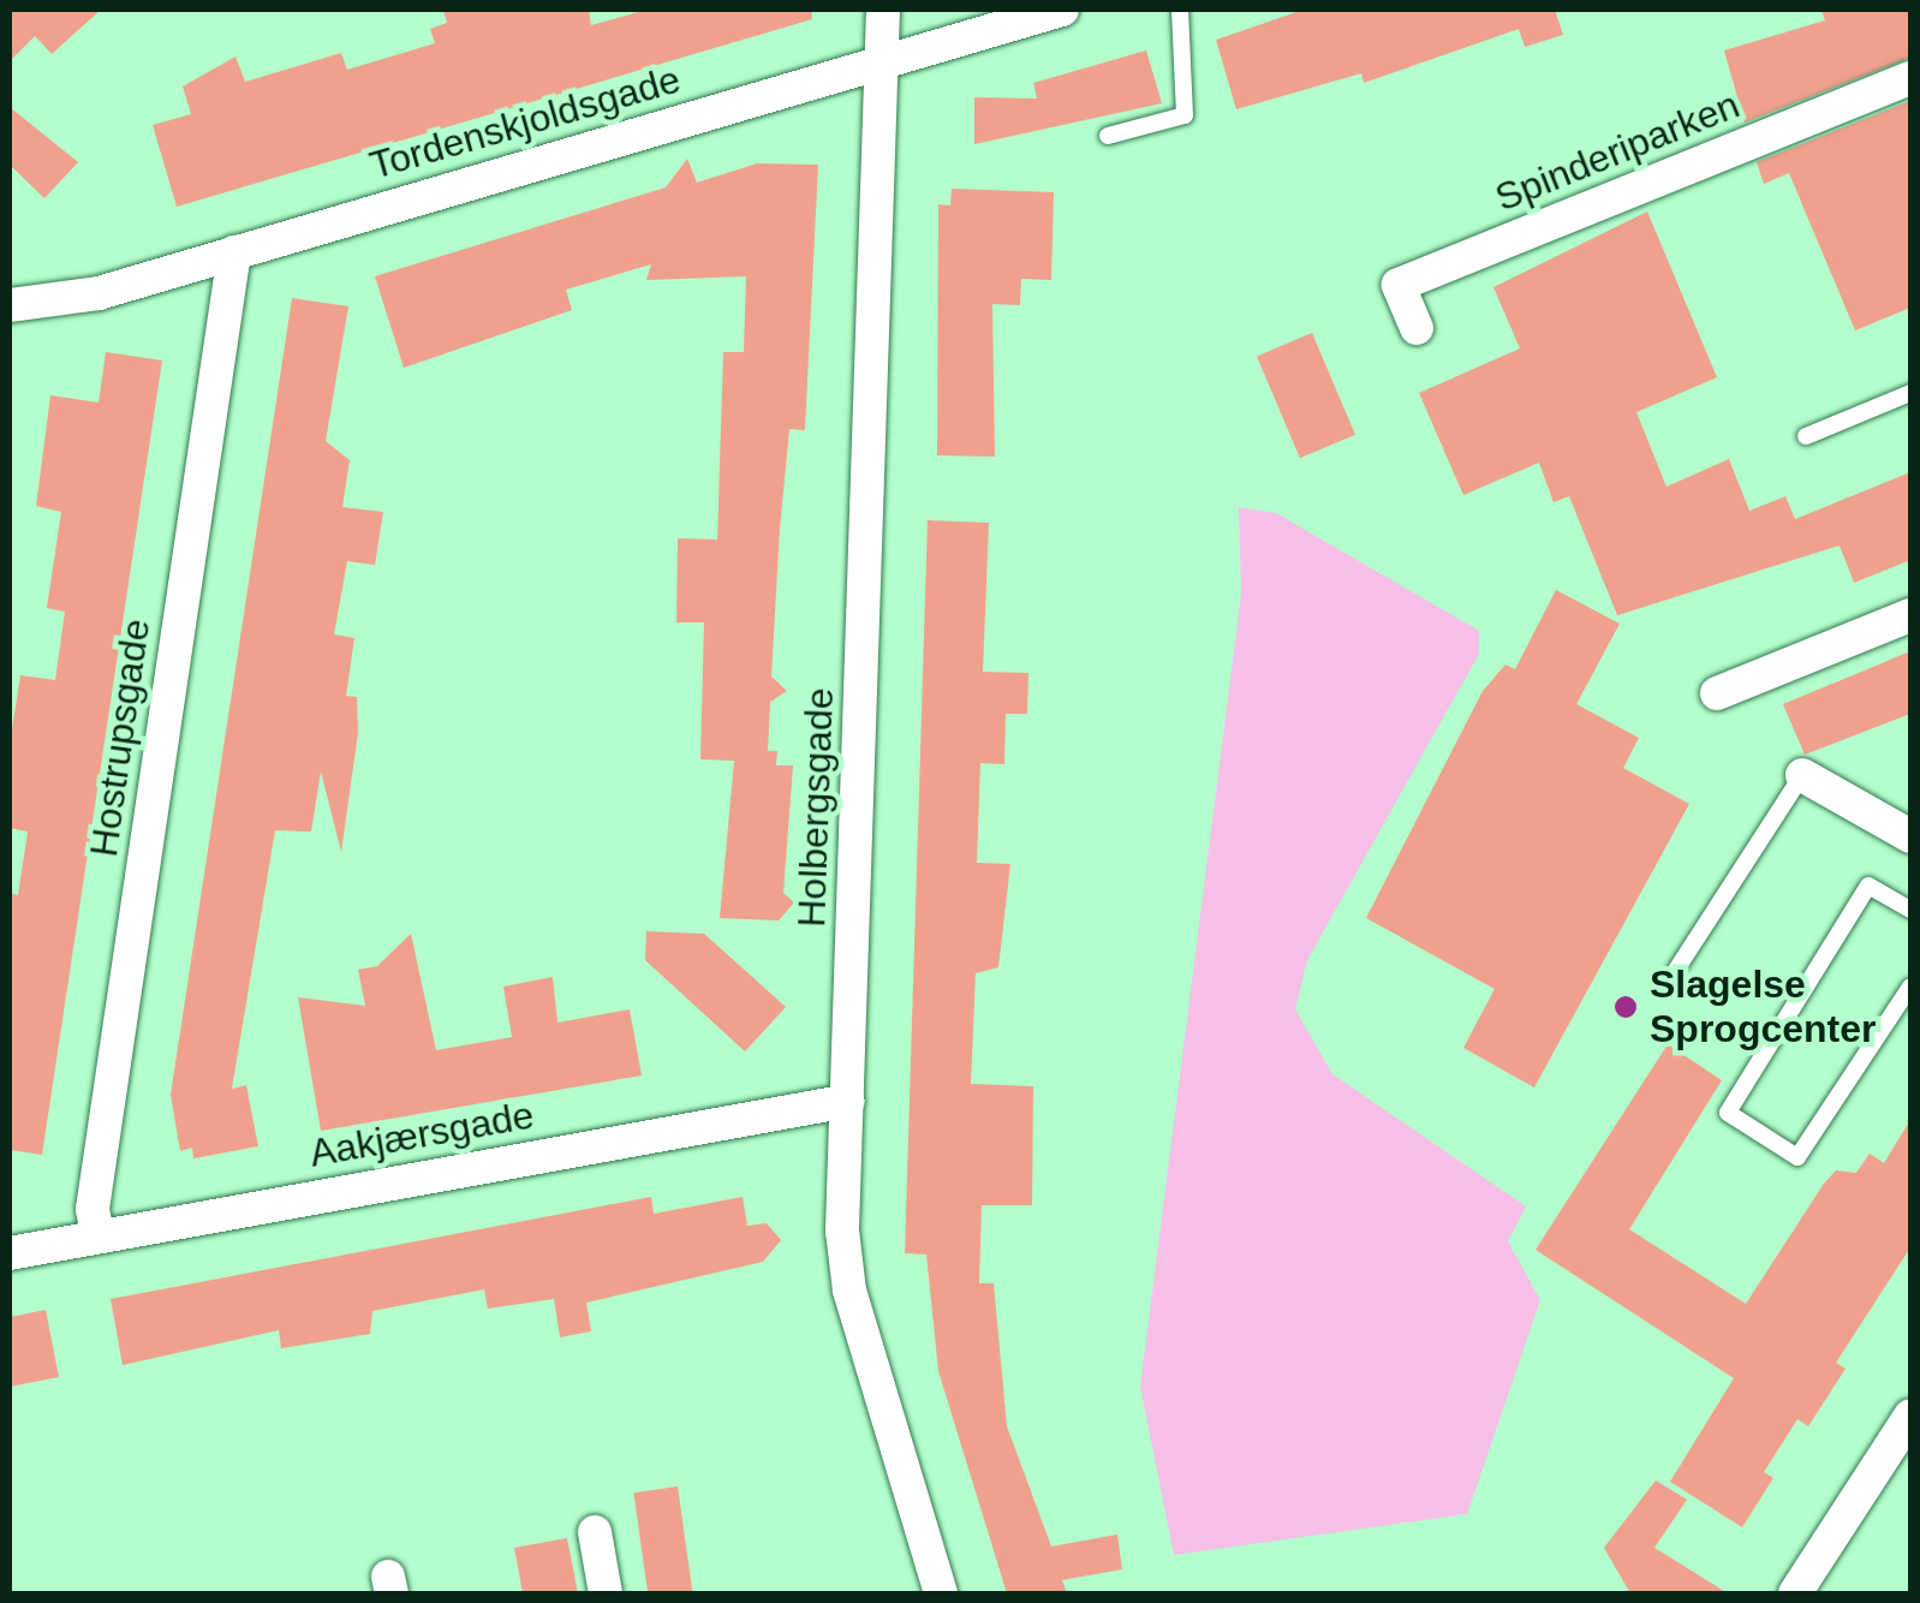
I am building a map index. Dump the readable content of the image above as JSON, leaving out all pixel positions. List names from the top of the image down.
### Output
{
  "streets": {
    "street": [
      "Tordenskjoldsgade",
      "Spinderiparken",
      "Hostrupsgade",
      "Holbergsgade",
      "Aakjærsgade"
    ]
  },
  "crossings": [
    ["Tordenskjoldsgade", "Hostrupsgade"],
    ["Tordenskjoldsgade", "Holbergsgade"],
    ["Hostrupsgade", "Aakjærsgade"],
    ["Holbergsgade", "Aakjærsgade"]
  ],
  "places": ["Slagelse Sprogcenter"]
}
